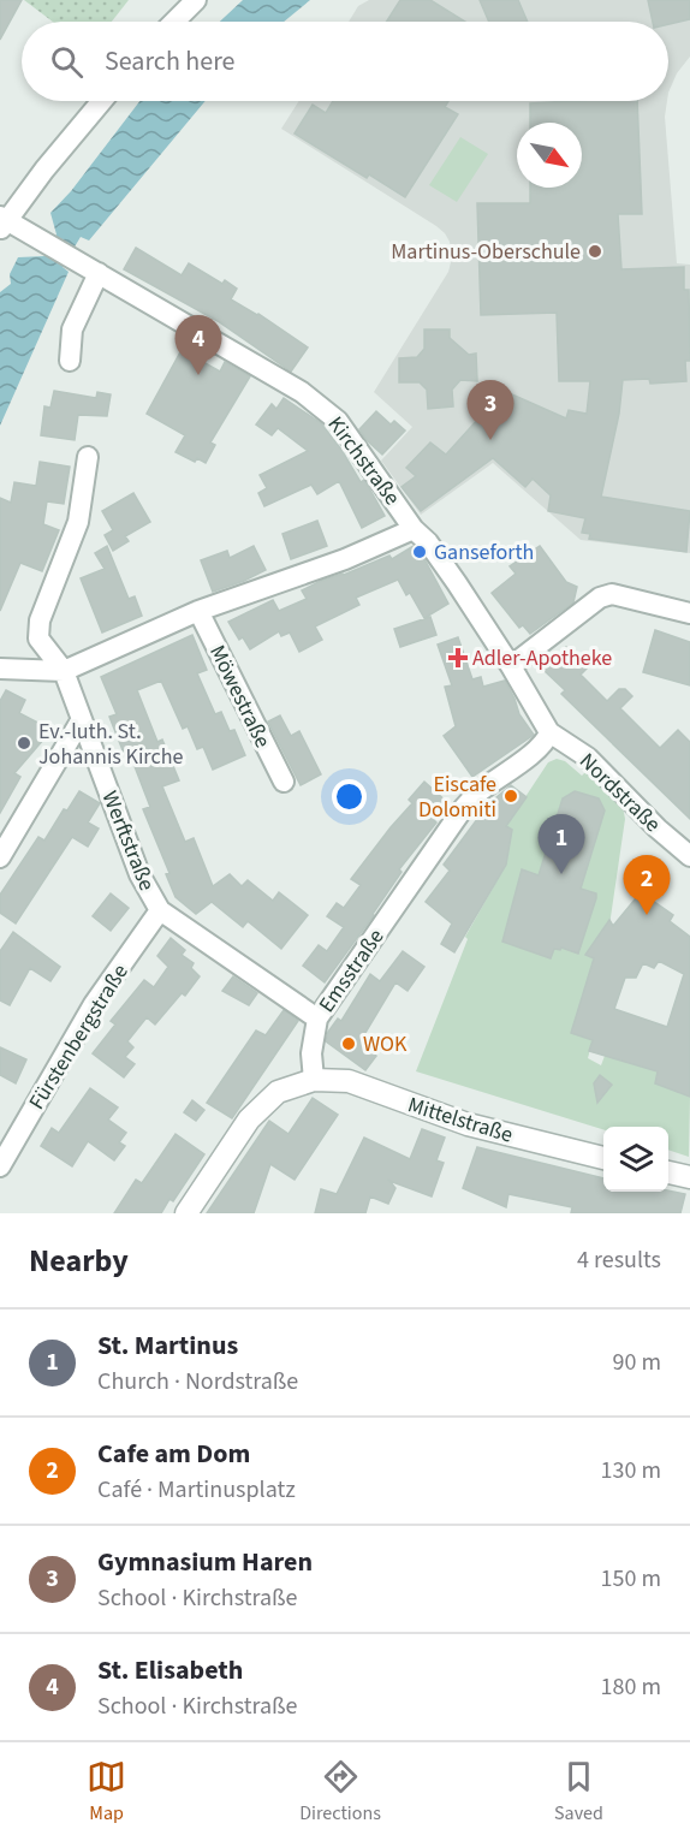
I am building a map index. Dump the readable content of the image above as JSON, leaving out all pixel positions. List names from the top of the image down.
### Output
{
  "streets": {
    "street": [
      "Kirchstraße",
      "Möwestraße",
      "Nordstraße",
      "Werftstraße",
      "Emsstraße",
      "Fürstenbergstraße",
      "Mittelstraße"
    ]
  },
  "crossings": [
    ["Kirchstraße", "Nordstraße"],
    ["Kirchstraße", "Emsstraße"],
    ["Nordstraße", "Emsstraße"],
    ["Werftstraße", "Emsstraße"],
    ["Werftstraße", "Fürstenbergstraße"],
    ["Emsstraße", "Mittelstraße"]
  ],
  "places": {
    "other": [
      "Martinus-Oberschule",
      "Ganseforth",
      "Ev.-luth. St. Johannis Kirche",
      "Eiscafe Dolomiti",
      "WOK"
    ],
    "health": ["Adler-Apotheke"]
  },
  "north": "bottom right",
  "page": {
    "search": "Search here",
    "pins": [
      "4",
      "3",
      "1",
      "2"
    ],
    "heading": ["Nearby", "4 results"],
    "list": [
      {
        "mark": "1",
        "name": "St. Martinus",
        "note": "Church · Nordstraße",
        "value": "90 m"
      },
      {
        "mark": "2",
        "name": "Cafe am Dom",
        "note": "Café · Martinusplatz",
        "value": "130 m"
      },
      {
        "mark": "3",
        "name": "Gymnasium Haren",
        "note": "School · Kirchstraße",
        "value": "150 m"
      },
      {
        "mark": "4",
        "name": "St. Elisabeth",
        "note": "School · Kirchstraße",
        "value": "180 m"
      }
    ],
    "nav": ["Map", "Directions", "Saved"]
  }
}
